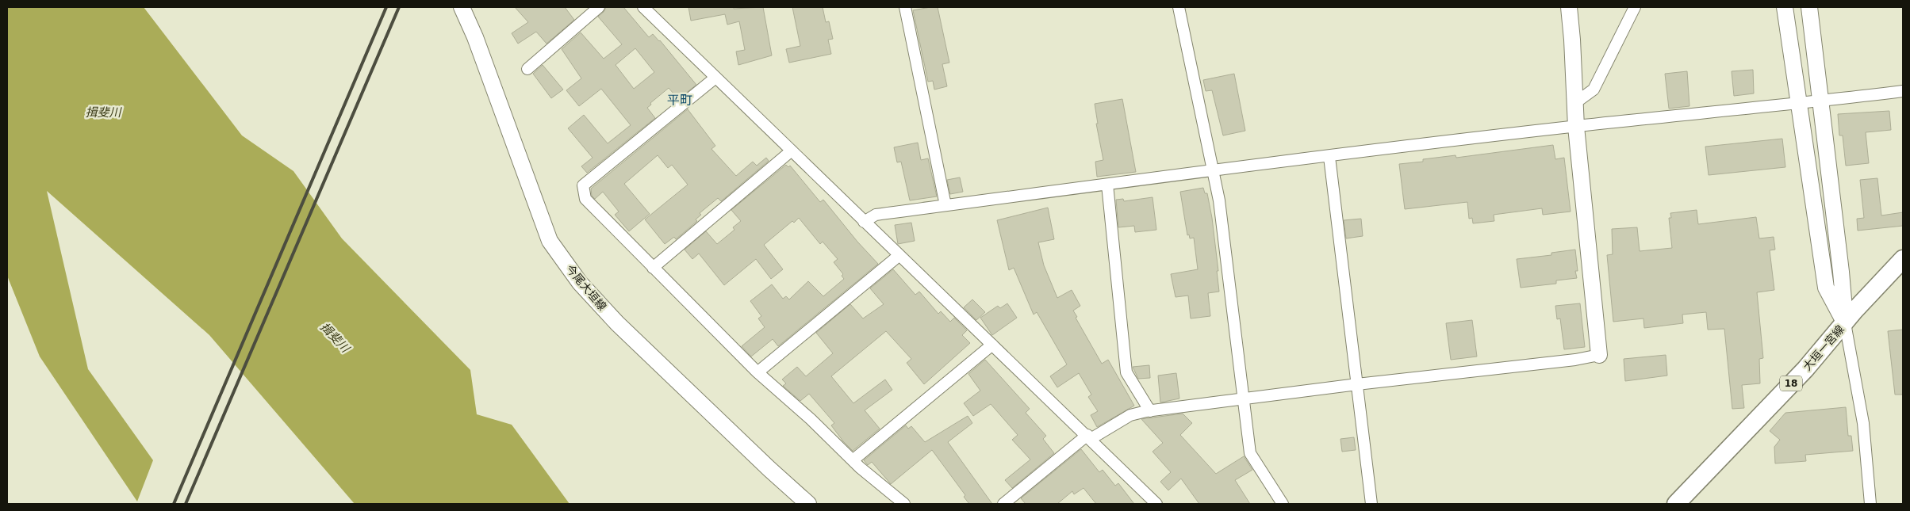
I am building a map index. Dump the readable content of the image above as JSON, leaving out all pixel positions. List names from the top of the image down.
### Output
{
  "streets": {
    "main road": ["大垣一宮線", "18"],
    "street": ["今尾大垣線"]
  },
  "districts": ["平町"],
  "water": ["揖斐川"]
}
